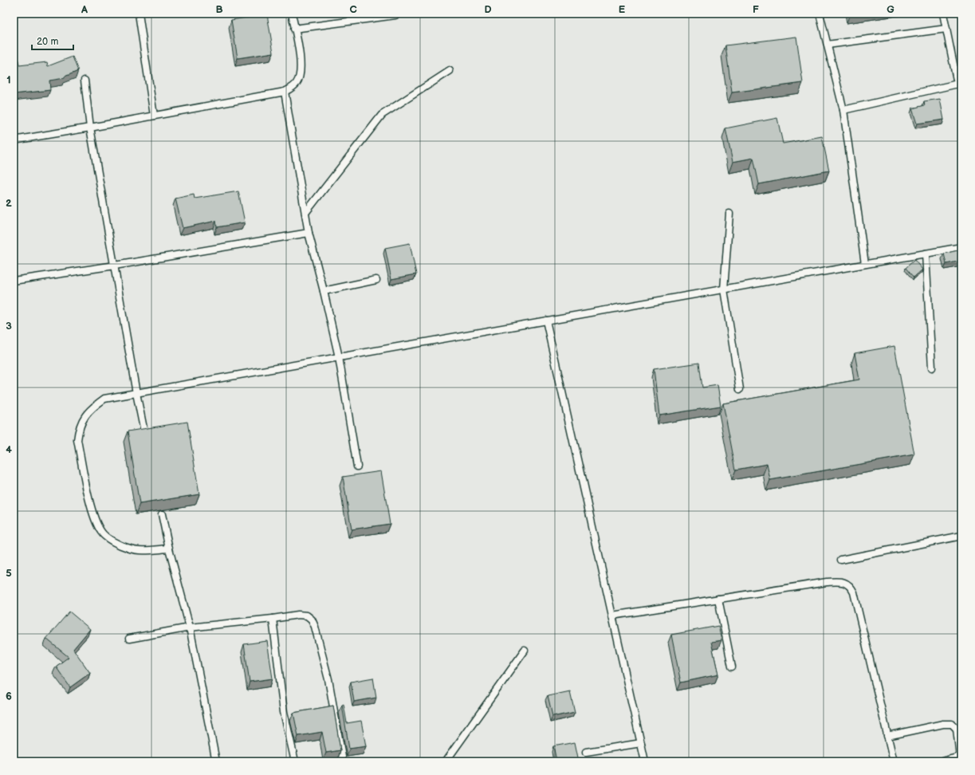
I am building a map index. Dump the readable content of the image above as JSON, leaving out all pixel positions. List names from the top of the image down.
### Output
{
  "scale_bar": "20 m",
  "grid": {
    "columns": [
      "A",
      "B",
      "C",
      "D",
      "E",
      "F",
      "G"
    ],
    "rows": [
      "1",
      "2",
      "3",
      "4",
      "5",
      "6"
    ]
  }
}
